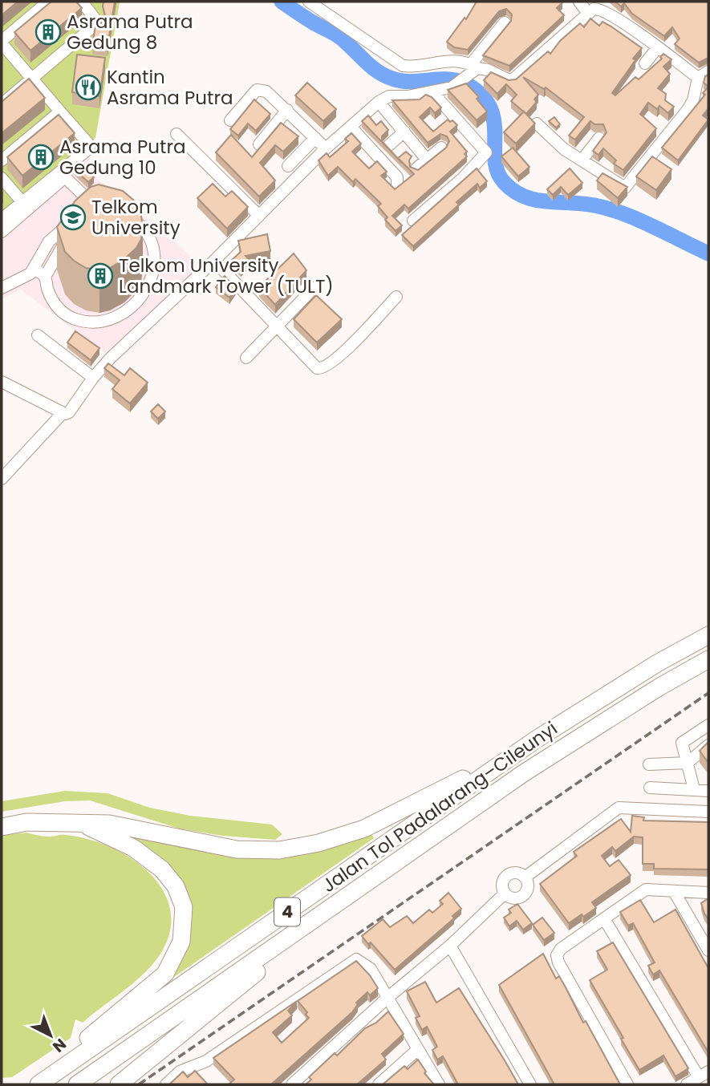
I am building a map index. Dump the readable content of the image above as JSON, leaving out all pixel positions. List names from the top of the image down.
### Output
{
  "streets": {
    "highway": ["Jalan Tol Padalarang–Cileunyi", "4"]
  },
  "places": {
    "building": ["Asrama Putra Gedung 8", "Asrama Putra Gedung 10", "Telkom University Landmark Tower (TULT)"],
    "restaurant": ["Kantin Asrama Putra"],
    "school or university": ["Telkom University"]
  },
  "north": "bottom right"
}
